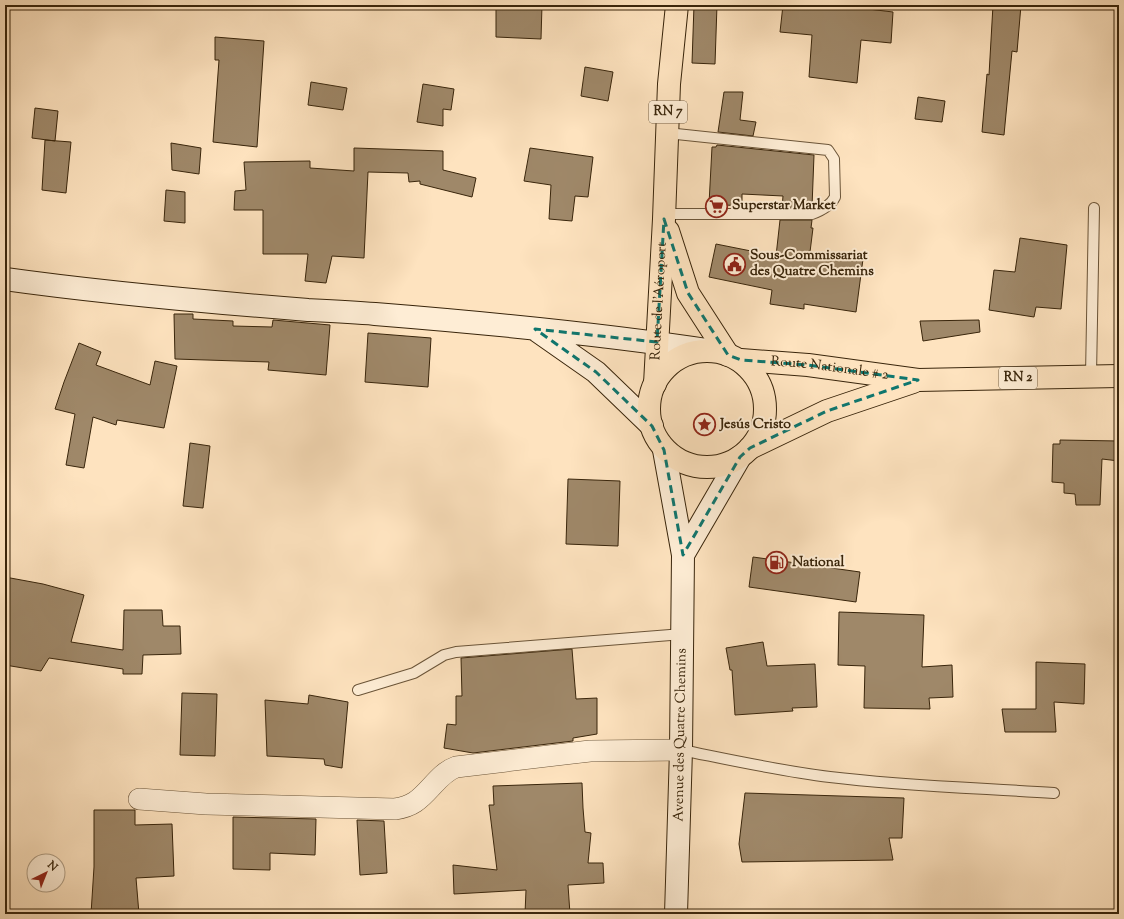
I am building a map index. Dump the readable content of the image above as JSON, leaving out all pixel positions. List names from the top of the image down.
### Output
{
  "streets": {
    "main road": [
      "RN 7",
      "Route de l’Aéroport",
      "Route Nationale # 2",
      "RN 2",
      "Avenue des Quatre Chemins"
    ]
  },
  "crossings": [
    ["Route de l’Aéroport", "Route Nationale # 2"],
    ["Route de l’Aéroport", "Avenue des Quatre Chemins"],
    ["Route Nationale # 2", "Avenue des Quatre Chemins"]
  ],
  "places": {
    "supermarket": ["Superstar Market"],
    "public building": ["Sous-Commissariat des Quatre Chemins"],
    "place": ["Jesús Cristo"],
    "fuel station": ["National"]
  },
  "north": "top right"
}
